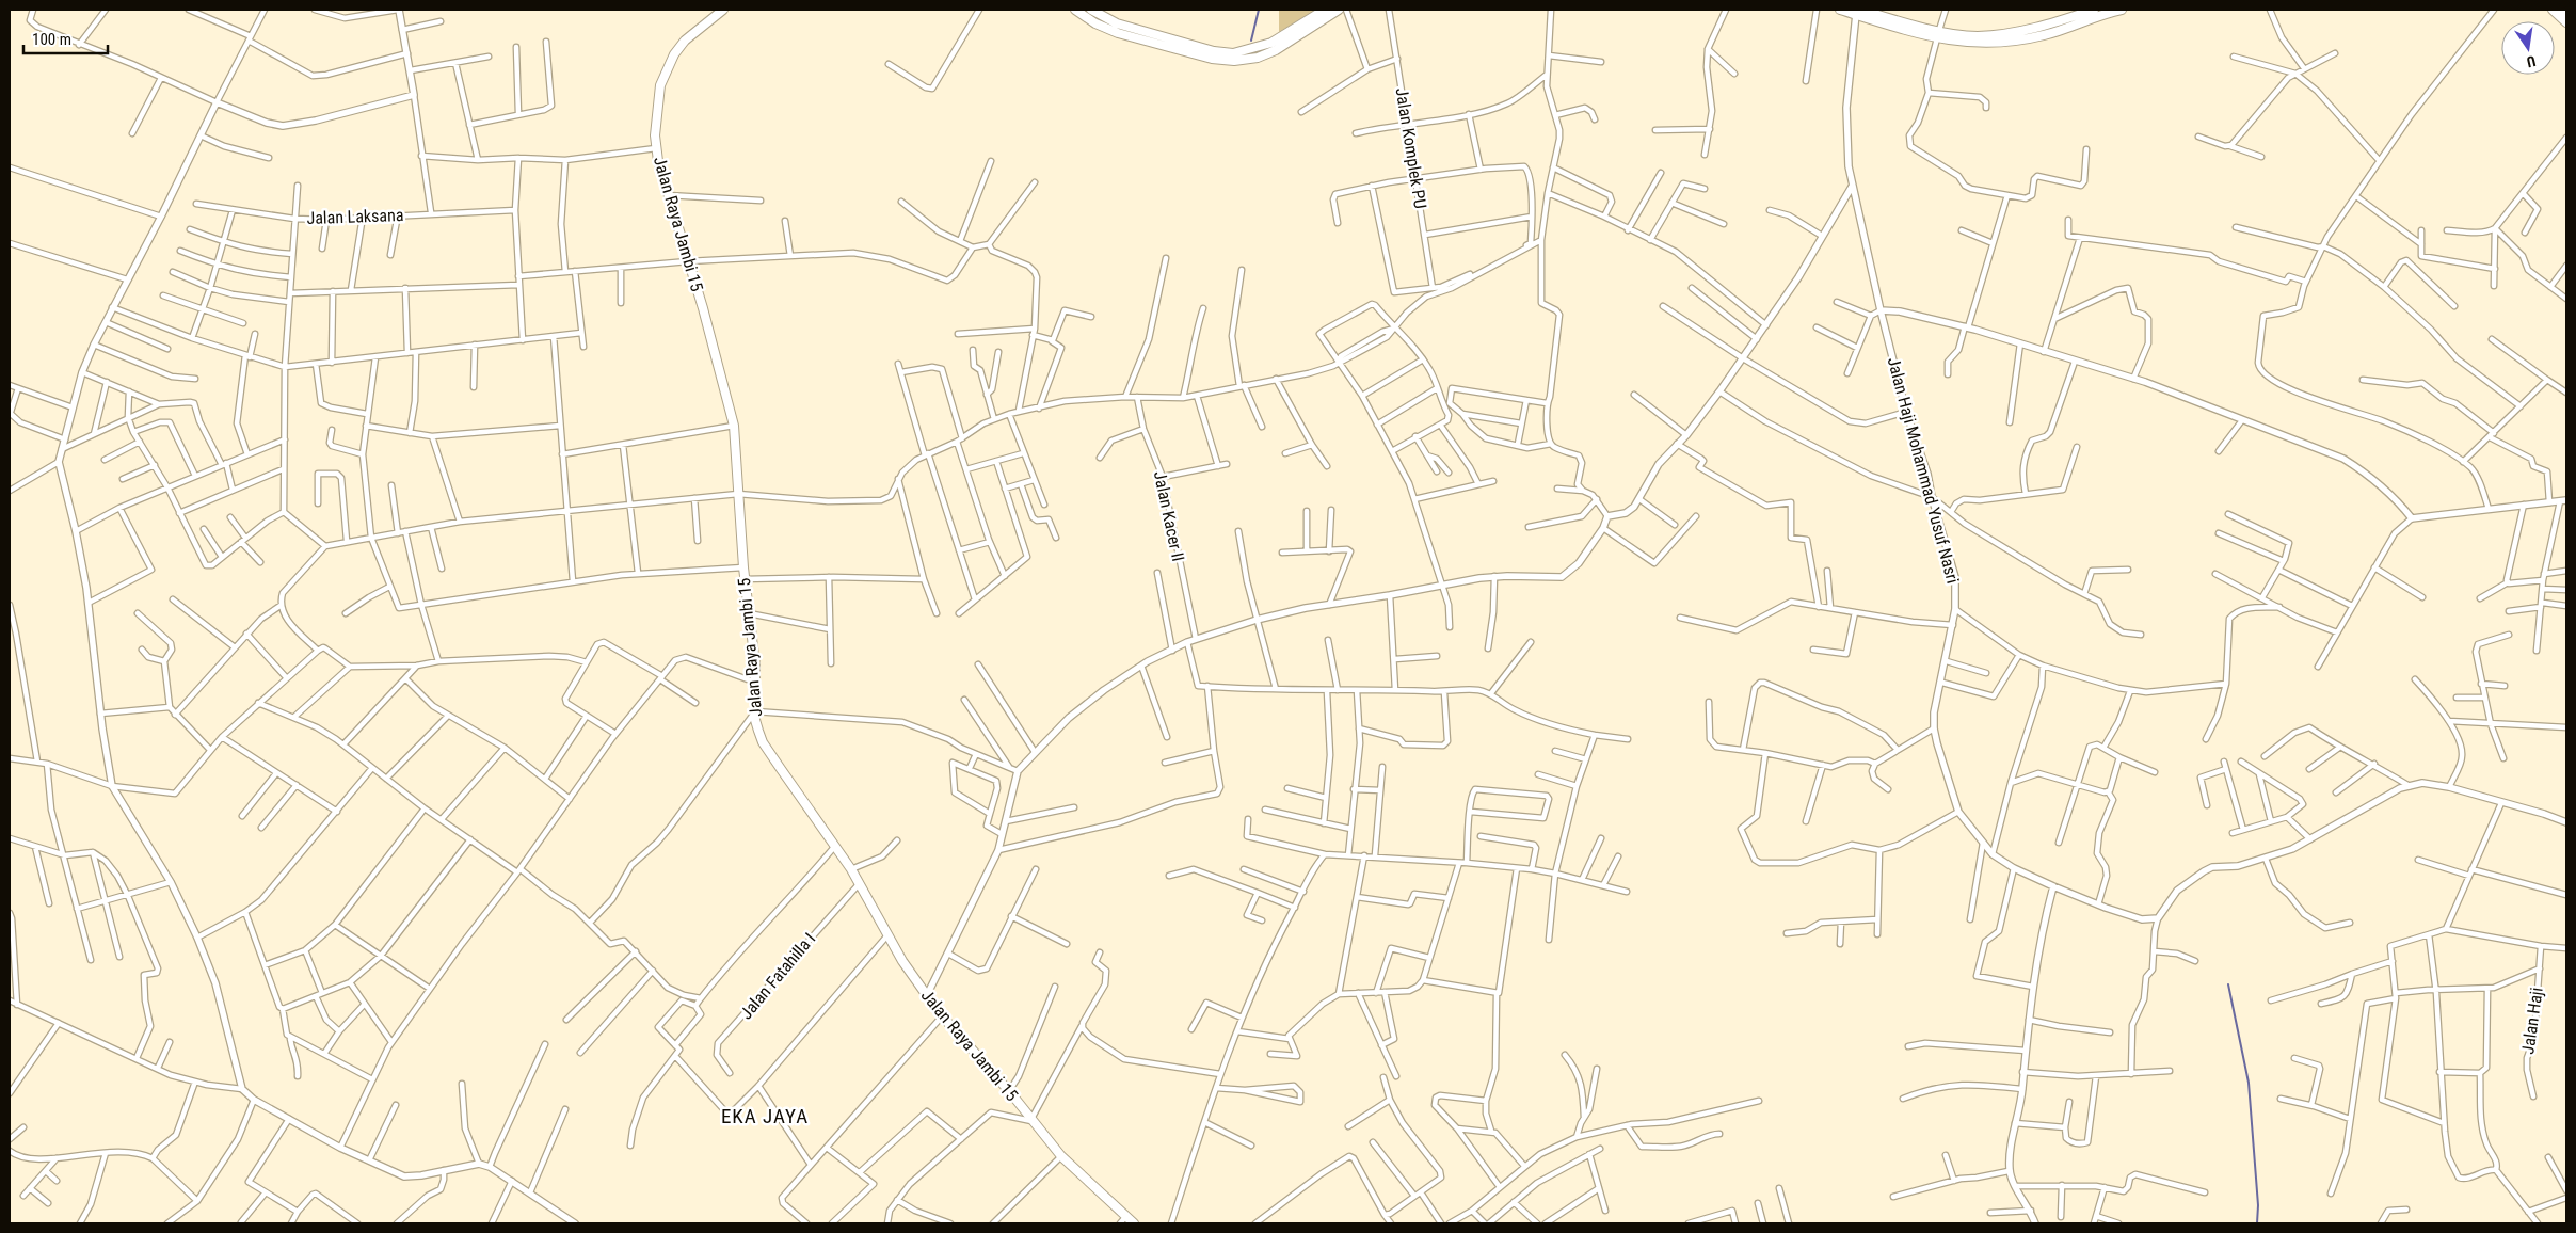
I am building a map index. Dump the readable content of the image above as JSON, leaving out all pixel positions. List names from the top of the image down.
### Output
{
  "streets": {
    "highway": ["Jalan Raya Jambi 15"],
    "street": [
      "Jalan Komplek PU",
      "Jalan Laksana",
      "Jalan Haji Mohammad Yusuf Nasri",
      "Jalan Kacer II",
      "Jalan Fatahilla I",
      "Jalan Haji"
    ]
  },
  "crossings": [
    ["Jalan Raya Jambi 15", "Jalan Fatahilla I"]
  ],
  "districts": ["EKA JAYA"],
  "scale_bar": "100 m",
  "north": "bottom"
}
